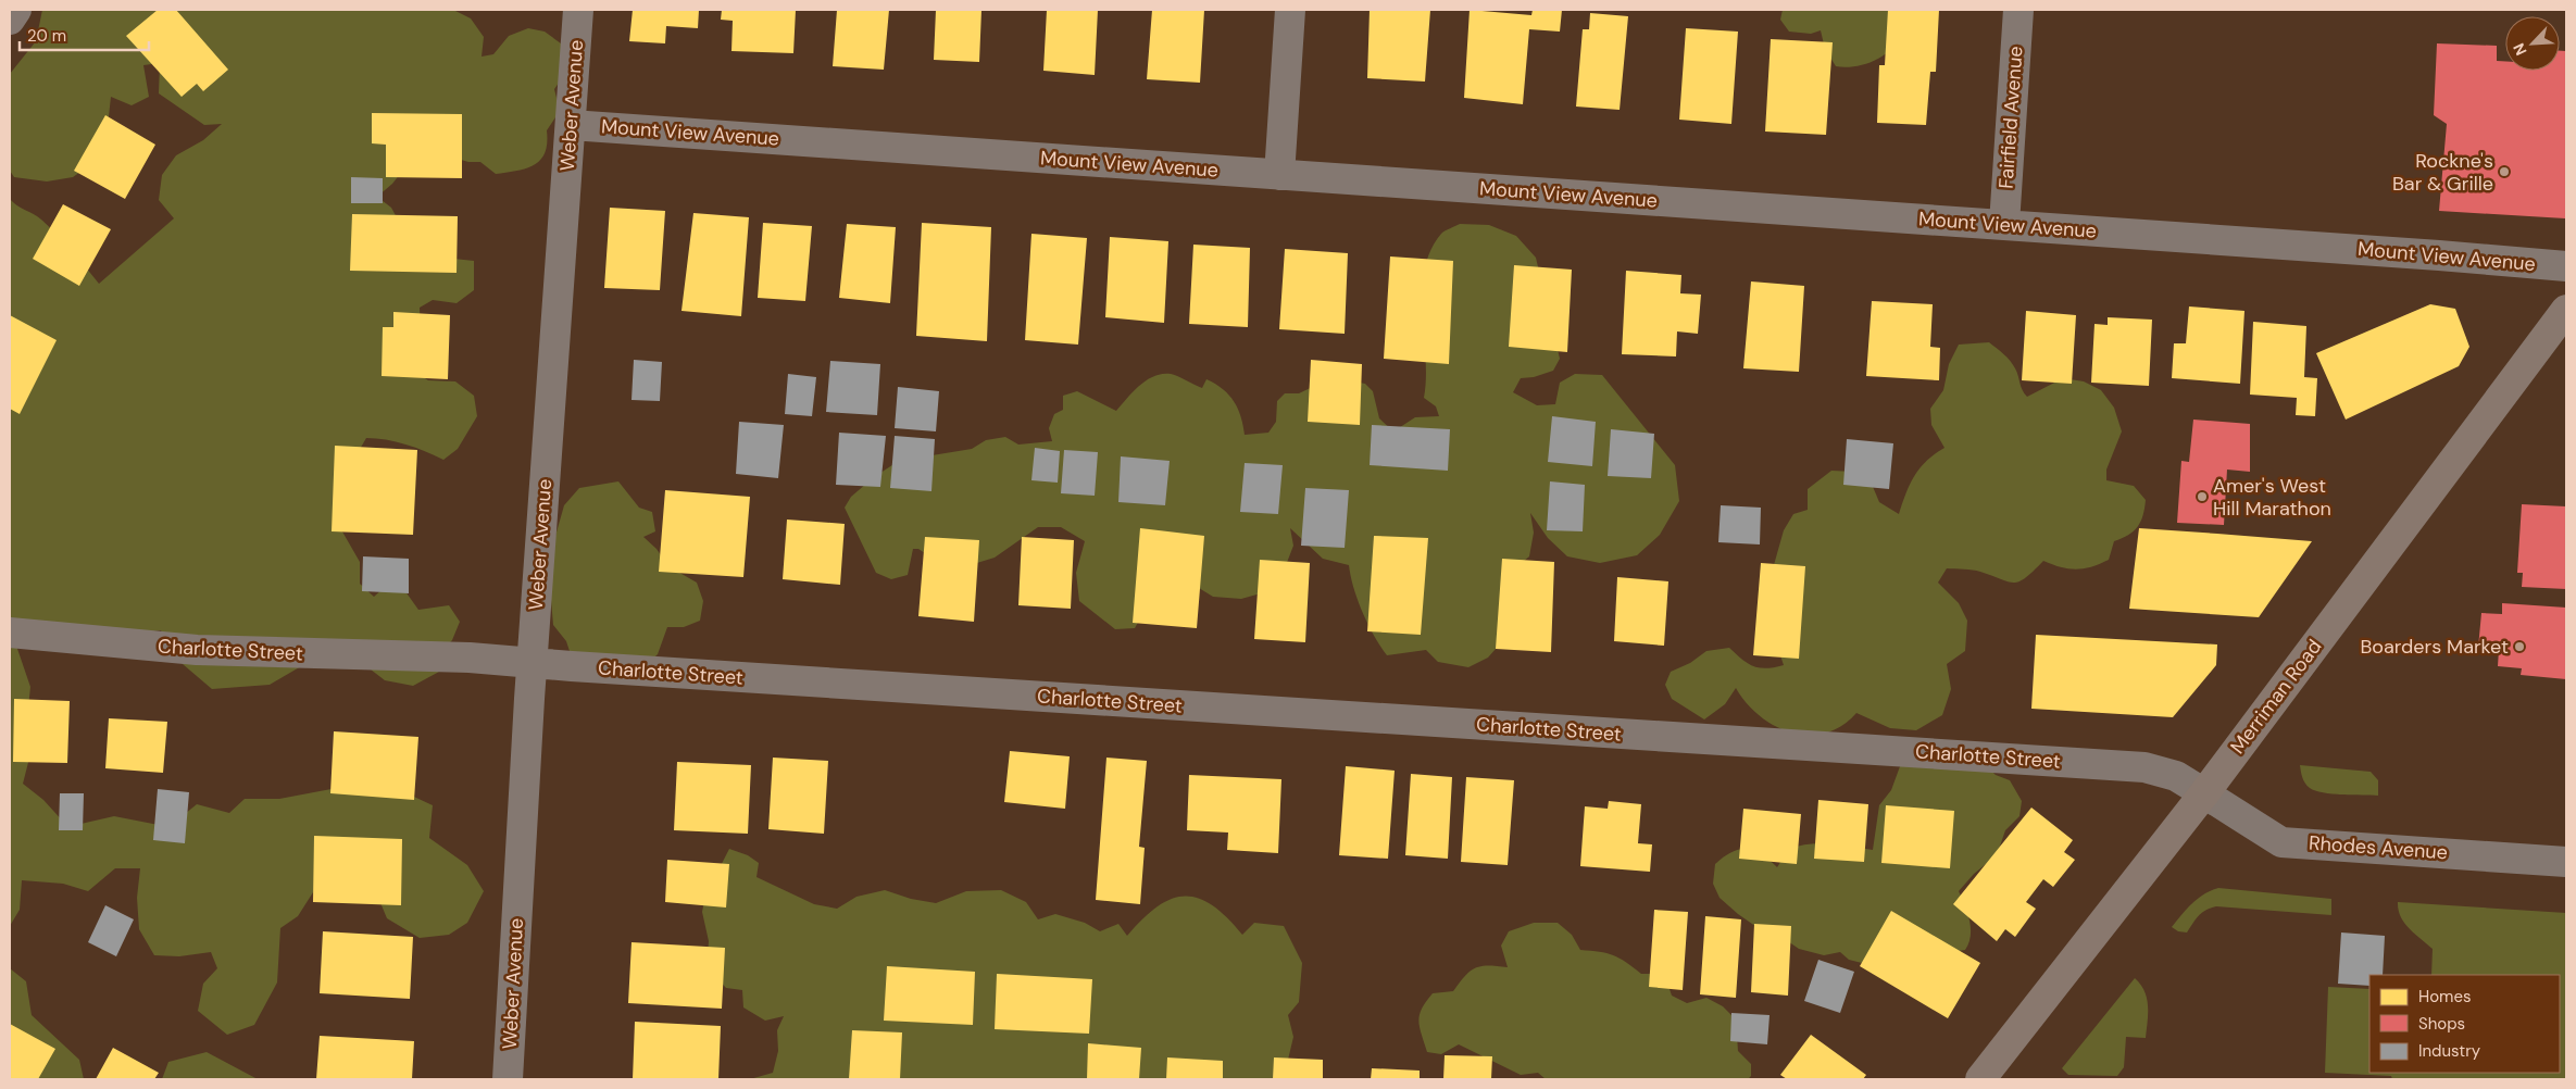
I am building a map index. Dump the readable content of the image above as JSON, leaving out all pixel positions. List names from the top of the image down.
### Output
{
  "streets": {
    "main road": ["Merriman Road"],
    "street": [
      "Weber Avenue",
      "Fairfield Avenue",
      "Mount View Avenue",
      "Charlotte Street",
      "Rhodes Avenue"
    ]
  },
  "crossings": [
    ["Weber Avenue", "Mount View Avenue"],
    ["Weber Avenue", "Charlotte Street"],
    ["Fairfield Avenue", "Mount View Avenue"],
    ["Charlotte Street", "Merriman Road"],
    ["Charlotte Street", "Rhodes Avenue"],
    ["Merriman Road", "Rhodes Avenue"]
  ],
  "places": ["Rockne's Bar & Grille", "Amer's West Hill Marathon", "Boarders Market"],
  "legend": ["Homes", "Shops", "Industry"],
  "scale_bar": "20 m",
  "north": "bottom left"
}
